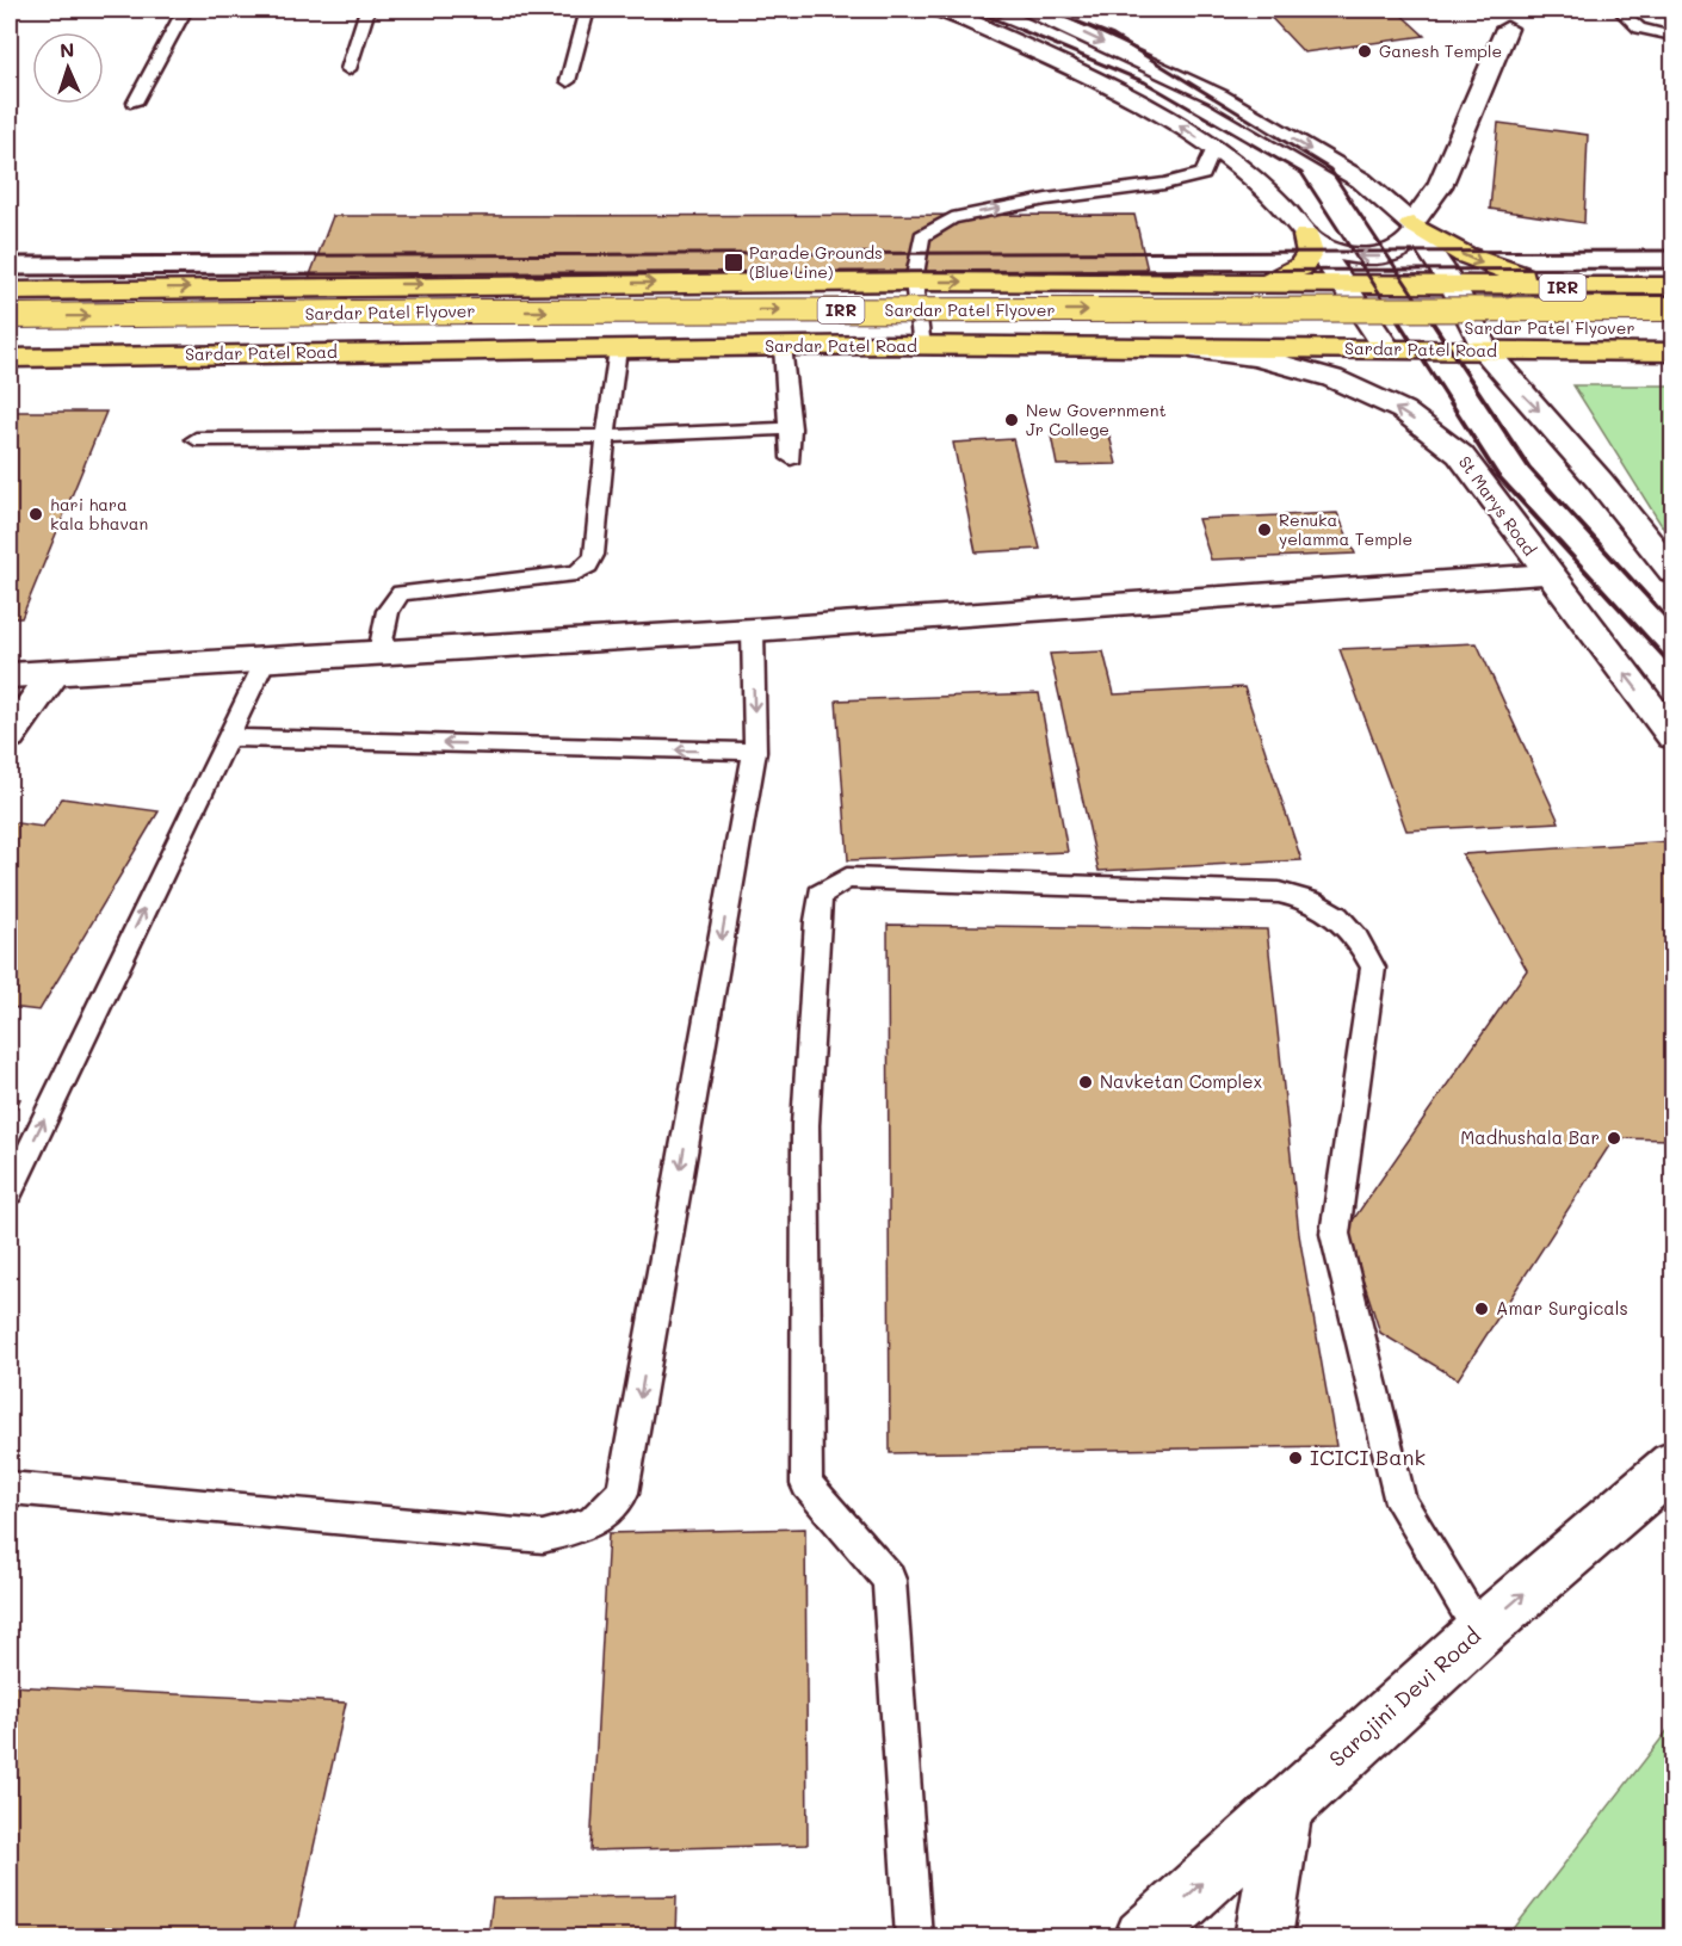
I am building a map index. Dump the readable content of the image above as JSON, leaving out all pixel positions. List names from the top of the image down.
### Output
{
  "streets": {
    "main road": [
      "IRR",
      "Sardar Patel Flyover",
      "Sardar Patel Road",
      "St Marys Road",
      "Sarojini Devi Road"
    ]
  },
  "crossings": [
    ["IRR", "Sardar Patel Road"],
    ["Sardar Patel Road", "St Marys Road"]
  ],
  "one_way": ["Sarojini Devi Road"],
  "places": {
    "other": [
      "Ganesh Temple",
      "New Government Jr College",
      "hari hara kala bhavan",
      "Renuka yelamma Temple",
      "Navketan Complex",
      "Madhushala Bar",
      "Amar Surgicals",
      "ICICI Bank"
    ],
    "transit": ["Parade Grounds (Blue Line)"]
  },
  "north": "top"
}
